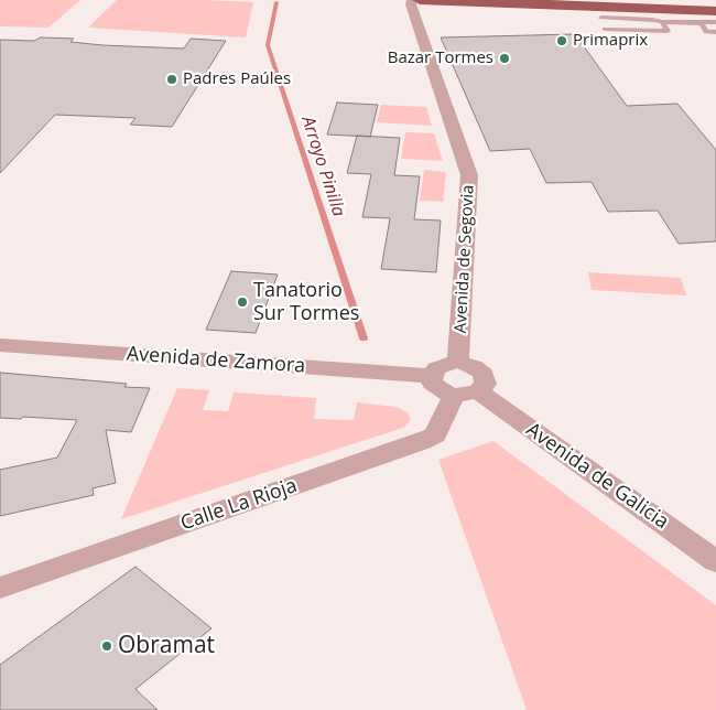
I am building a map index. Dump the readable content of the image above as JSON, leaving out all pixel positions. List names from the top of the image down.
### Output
{
  "streets": {
    "street": [
      "Avenida de Segovia",
      "Avenida de Zamora",
      "Avenida de Galicia",
      "Calle La Rioja"
    ]
  },
  "crossings": [
    ["Avenida de Zamora", "Avenida de Galicia"],
    ["Avenida de Galicia", "Calle La Rioja"]
  ],
  "water": ["Arroyo Pinilla"],
  "places": [
    "Primaprix",
    "Bazar Tormes",
    "Padres Paúles",
    "Tanatorio Sur Tormes",
    "Obramat"
  ]
}
